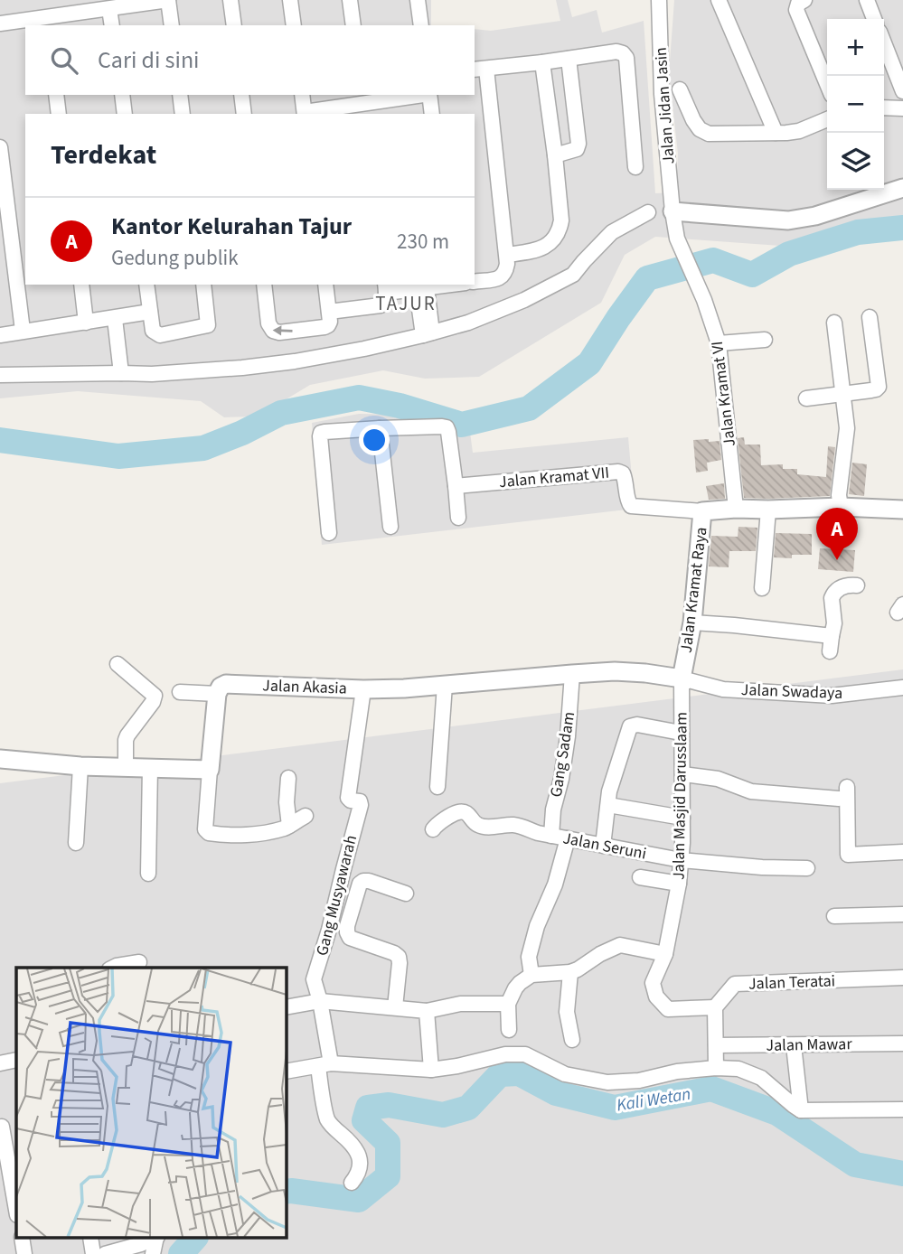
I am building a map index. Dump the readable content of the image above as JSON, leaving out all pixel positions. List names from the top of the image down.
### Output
{
  "streets": {
    "street": [
      "Jalan Jidan Jasin",
      "Jalan Kramat VI",
      "Jalan Kramat VII",
      "Jalan Kramat Raya",
      "Jalan Akasia",
      "Jalan Swadaya",
      "Gang Sadam",
      "Jalan Masjid Darusslaam",
      "Jalan Seruni",
      "Gang Musyawarah",
      "Jalan Teratai",
      "Jalan Mawar"
    ]
  },
  "crossings": [
    ["Jalan Jidan Jasin", "Jalan Kramat VI"],
    ["Jalan Kramat VI", "Jalan Kramat Raya"],
    ["Jalan Kramat VII", "Jalan Kramat Raya"],
    ["Jalan Kramat Raya", "Jalan Akasia"],
    ["Jalan Kramat Raya", "Jalan Swadaya"],
    ["Jalan Kramat Raya", "Jalan Masjid Darusslaam"],
    ["Jalan Akasia", "Jalan Swadaya"],
    ["Jalan Akasia", "Gang Sadam"],
    ["Jalan Akasia", "Jalan Masjid Darusslaam"],
    ["Jalan Akasia", "Gang Musyawarah"],
    ["Jalan Swadaya", "Jalan Masjid Darusslaam"],
    ["Gang Sadam", "Jalan Seruni"],
    ["Jalan Masjid Darusslaam", "Jalan Seruni"],
    ["Jalan Masjid Darusslaam", "Jalan Teratai"]
  ],
  "districts": ["TAJUR"],
  "water": ["Kali Wetan"],
  "page": {
    "map_buttons": ["+", "−"],
    "search": "Cari di sini",
    "heading": "Terdekat",
    "list": [
      {
        "mark": "A",
        "name": "Kantor Kelurahan Tajur",
        "note": "Gedung publik",
        "value": "230 m"
      }
    ],
    "pins": "A"
  }
}
